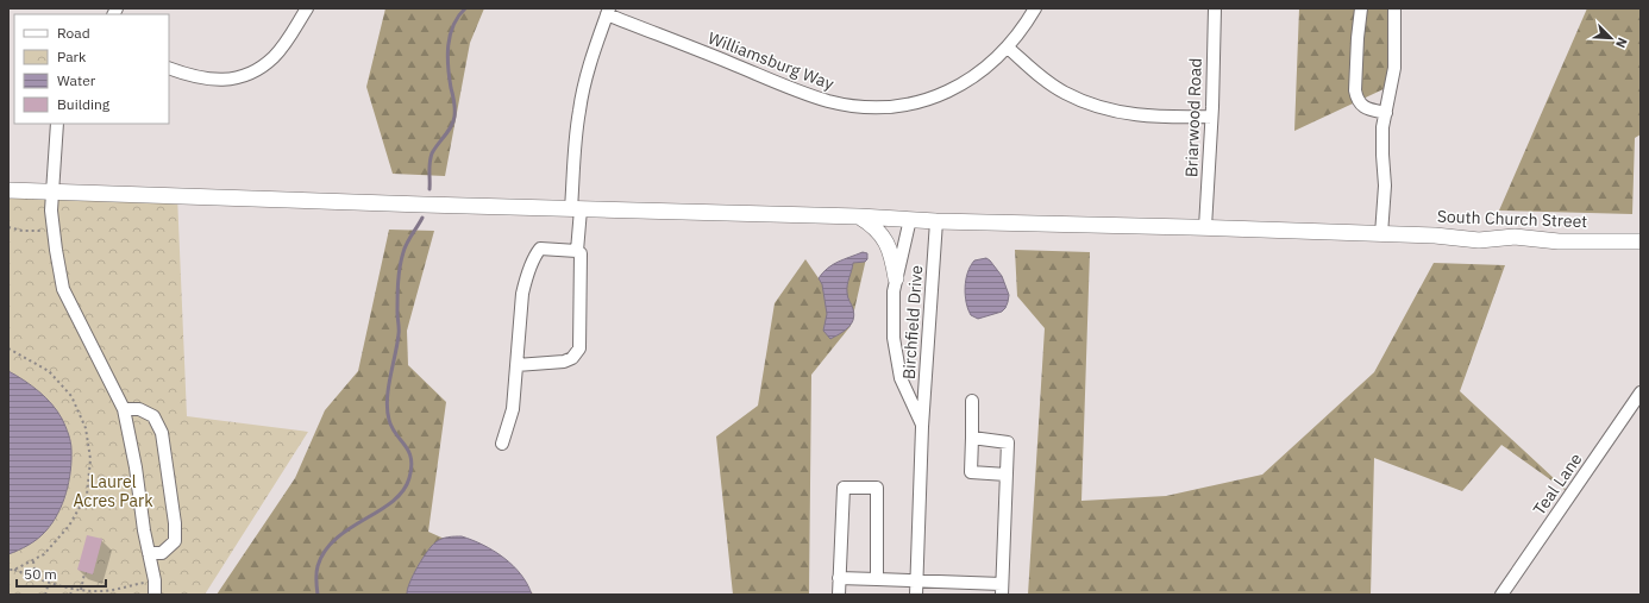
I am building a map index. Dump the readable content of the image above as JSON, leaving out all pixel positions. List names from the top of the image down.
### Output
{
  "streets": {
    "main road": ["South Church Street"],
    "street": [
      "Williamsburg Way",
      "Briarwood Road",
      "Birchfield Drive",
      "Teal Lane"
    ]
  },
  "crossings": [
    ["Briarwood Road", "South Church Street"],
    ["South Church Street", "Birchfield Drive"]
  ],
  "parks": ["Laurel Acres Park"],
  "legend": [
    "Road",
    "Park",
    "Water",
    "Building"
  ],
  "scale_bar": "50 m",
  "north": "bottom right"
}
